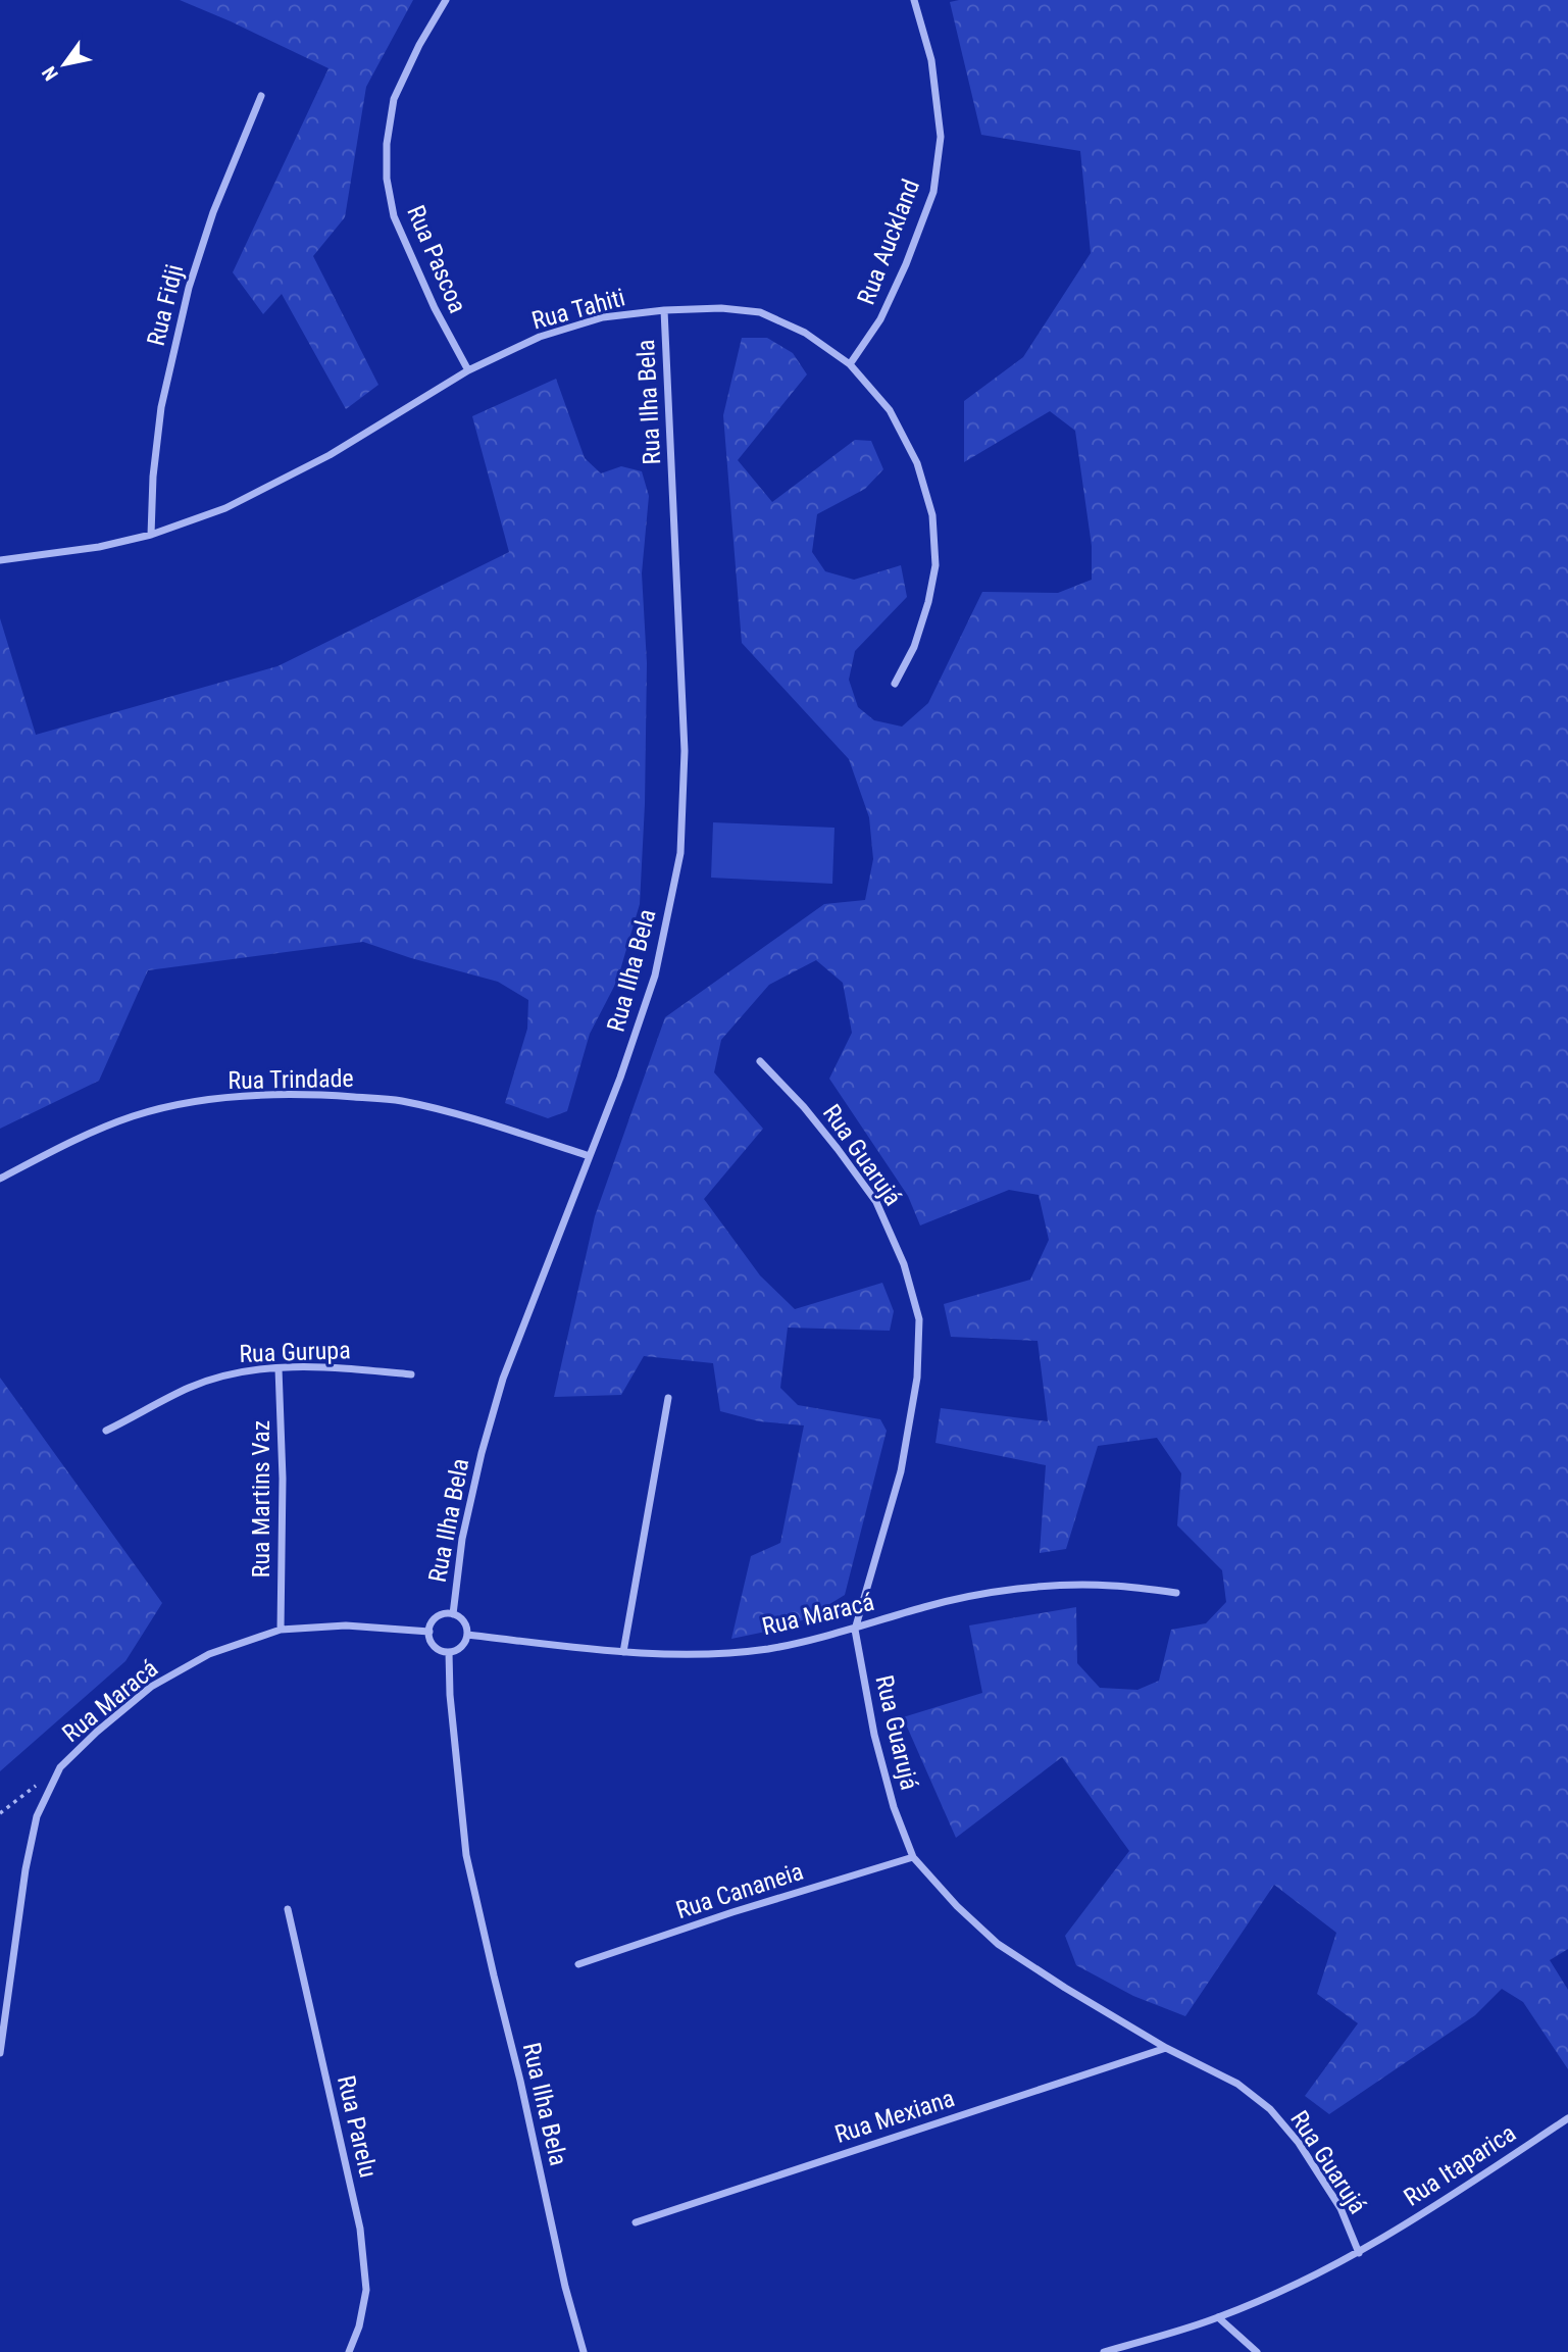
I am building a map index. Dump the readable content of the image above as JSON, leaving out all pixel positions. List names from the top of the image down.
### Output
{
  "streets": {
    "street": [
      "Rua Auckland",
      "Rua Pascoa",
      "Rua Fidji",
      "Rua Tahiti",
      "Rua Ilha Bela",
      "Rua Trindade",
      "Rua Guarujá",
      "Rua Gurupa",
      "Rua Martins Vaz",
      "Rua Maracá",
      "Rua Cananeia",
      "Rua Mexiana",
      "Rua Parelu",
      "Rua Itaparica"
    ]
  },
  "crossings": [
    ["Rua Auckland", "Rua Tahiti"],
    ["Rua Pascoa", "Rua Tahiti"],
    ["Rua Fidji", "Rua Tahiti"],
    ["Rua Tahiti", "Rua Ilha Bela"],
    ["Rua Ilha Bela", "Rua Trindade"],
    ["Rua Ilha Bela", "Rua Maracá"],
    ["Rua Guarujá", "Rua Maracá"],
    ["Rua Guarujá", "Rua Cananeia"],
    ["Rua Guarujá", "Rua Mexiana"],
    ["Rua Guarujá", "Rua Itaparica"],
    ["Rua Gurupa", "Rua Martins Vaz"],
    ["Rua Martins Vaz", "Rua Maracá"]
  ],
  "north": "bottom left"
}
